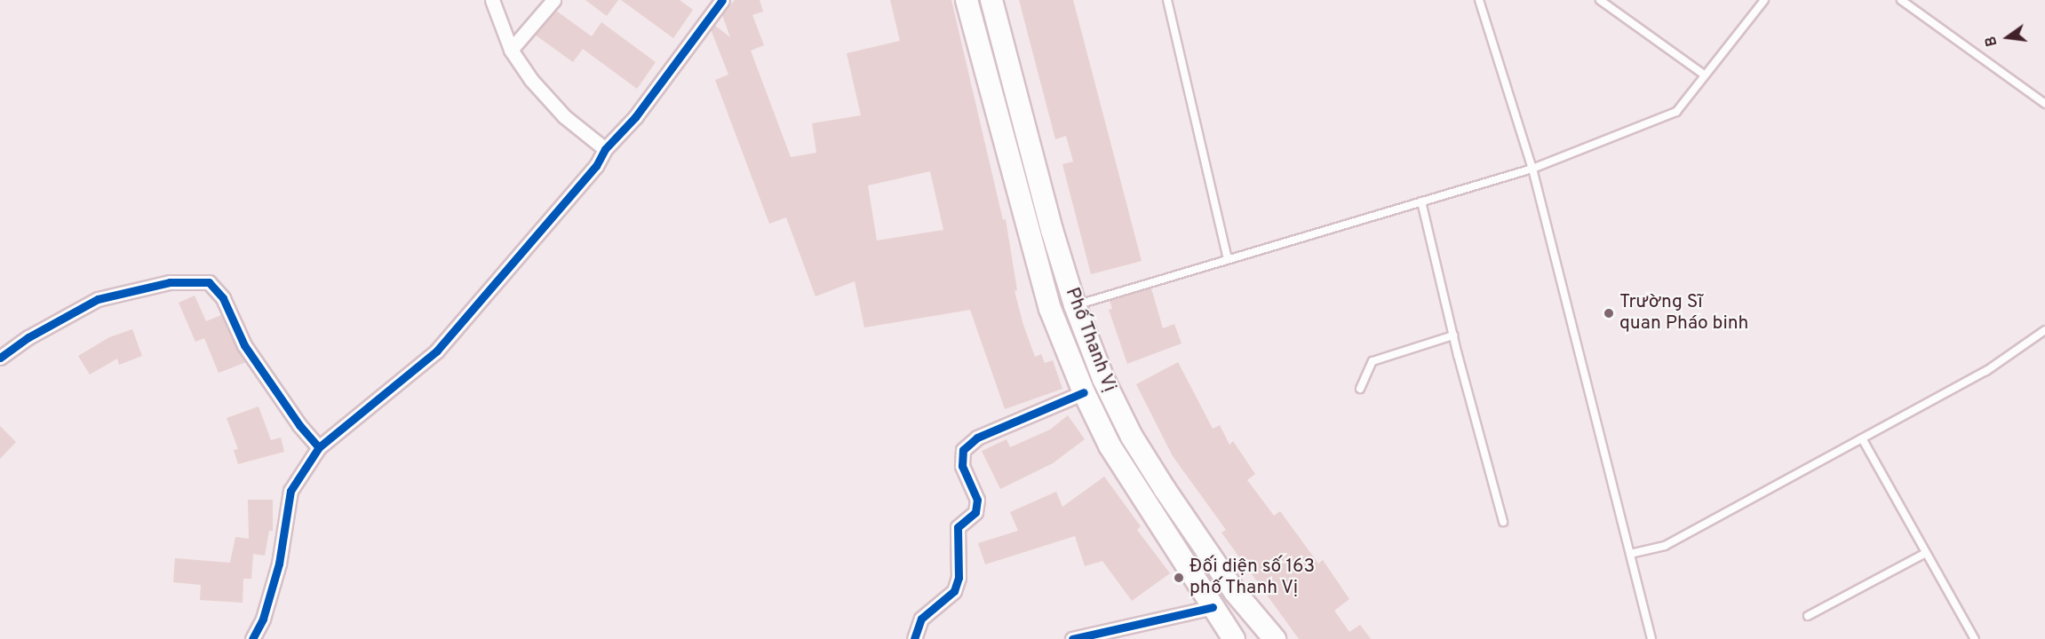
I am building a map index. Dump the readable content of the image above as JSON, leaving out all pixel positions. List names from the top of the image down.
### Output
{
  "streets": {
    "main road": ["Phố Thanh Vị"]
  },
  "places": ["Trường Sĩ quan Pháo binh", "Đối diện số 163 phố Thanh Vị"],
  "north": "left"
}
